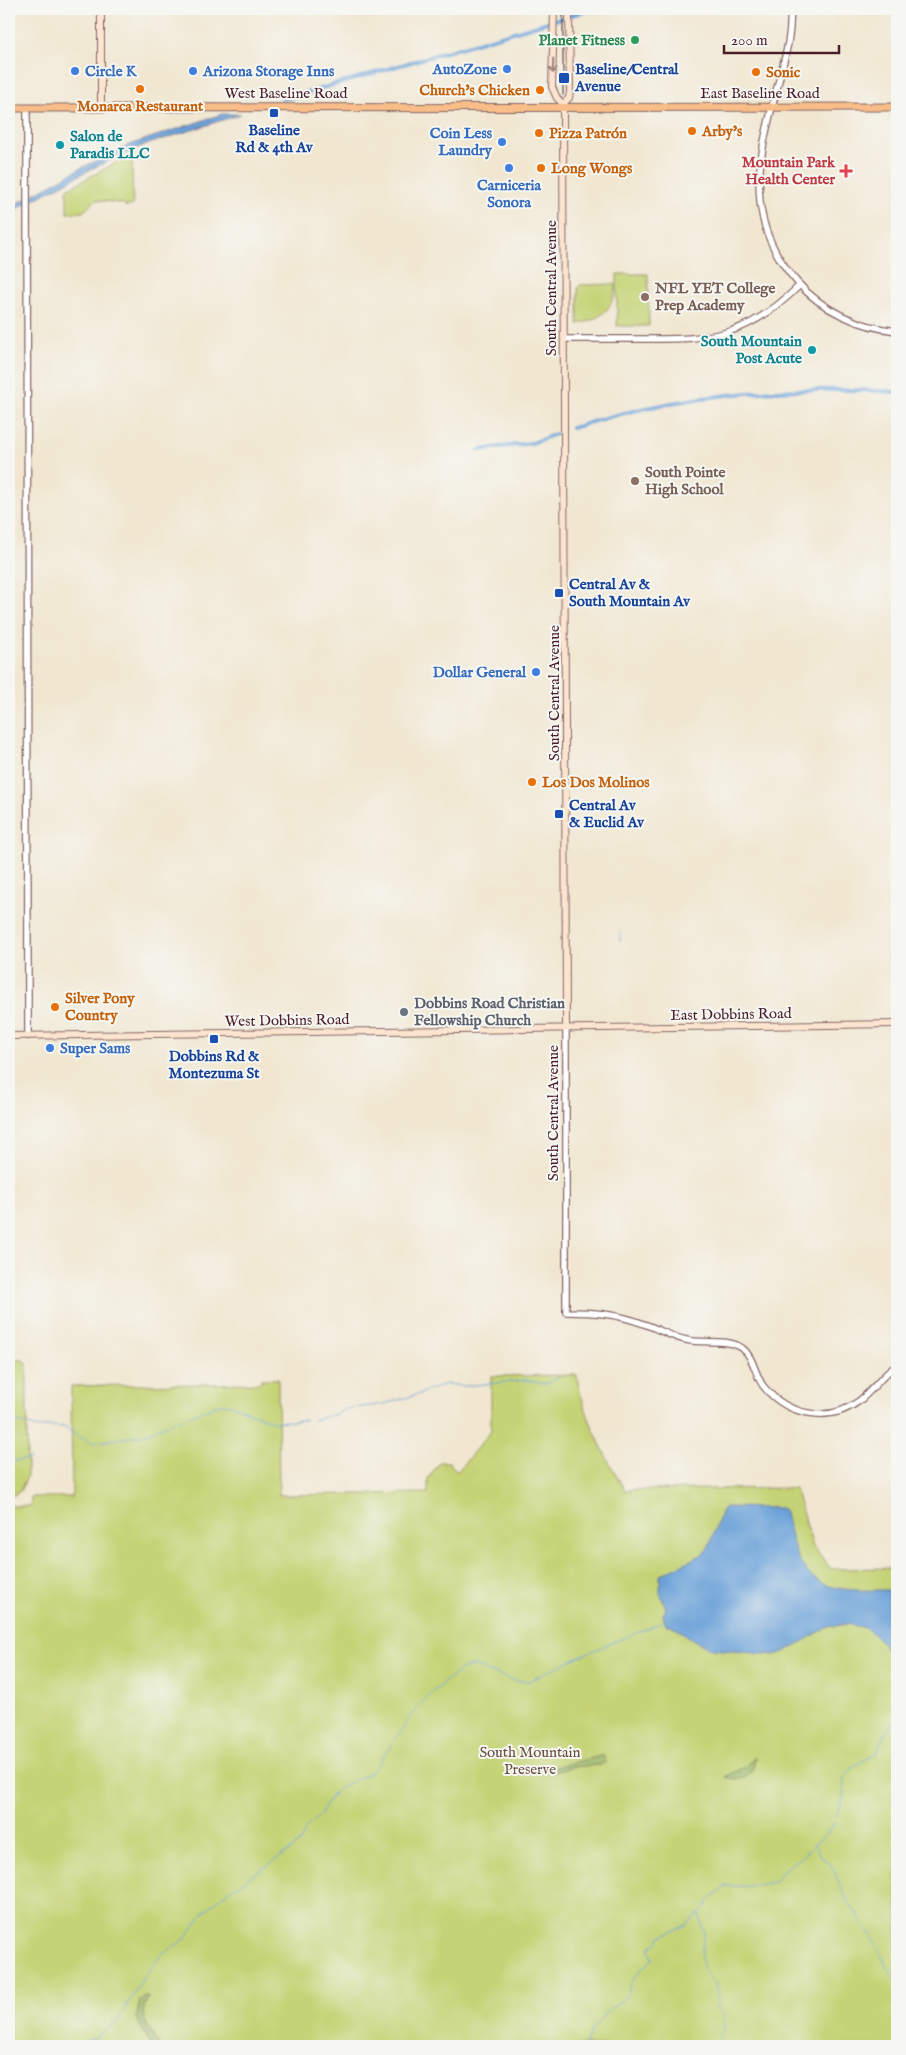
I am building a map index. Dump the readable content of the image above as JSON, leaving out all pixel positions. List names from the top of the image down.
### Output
{
  "streets": {
    "main road": [
      "West Baseline Road",
      "East Baseline Road",
      "South Central Avenue",
      "East Dobbins Road",
      "West Dobbins Road"
    ]
  },
  "crossings": [
    ["West Baseline Road", "East Baseline Road"],
    ["West Baseline Road", "South Central Avenue"],
    ["East Baseline Road", "South Central Avenue"],
    ["South Central Avenue", "East Dobbins Road"],
    ["South Central Avenue", "West Dobbins Road"],
    ["East Dobbins Road", "West Dobbins Road"]
  ],
  "parks": ["South Mountain Preserve"],
  "places": {
    "other": [
      "Planet Fitness",
      "AutoZone",
      "Circle K",
      "Arizona Storage Inns",
      "Sonic",
      "Monarca Restaurant",
      "Church's Chicken",
      "Arby's",
      "Pizza Patrón",
      "Coin Less Laundry",
      "Salon de Paradis LLC",
      "Carniceria Sonora",
      "Long Wongs",
      "NFL YET College Prep Academy",
      "South Mountain Post Acute",
      "South Pointe High School",
      "Dollar General",
      "Los Dos Molinos",
      "Silver Pony Country",
      "Dobbins Road Christian Fellowship Church",
      "Super Sams"
    ],
    "transit": [
      "Baseline/Central Avenue",
      "Baseline Rd & 4th Av",
      "Central Av & South Mountain Av",
      "Central Av & Euclid Av",
      "Dobbins Rd & Montezuma St"
    ],
    "health": ["Mountain Park Health Center"]
  },
  "scale_bar": "200 m"
}
